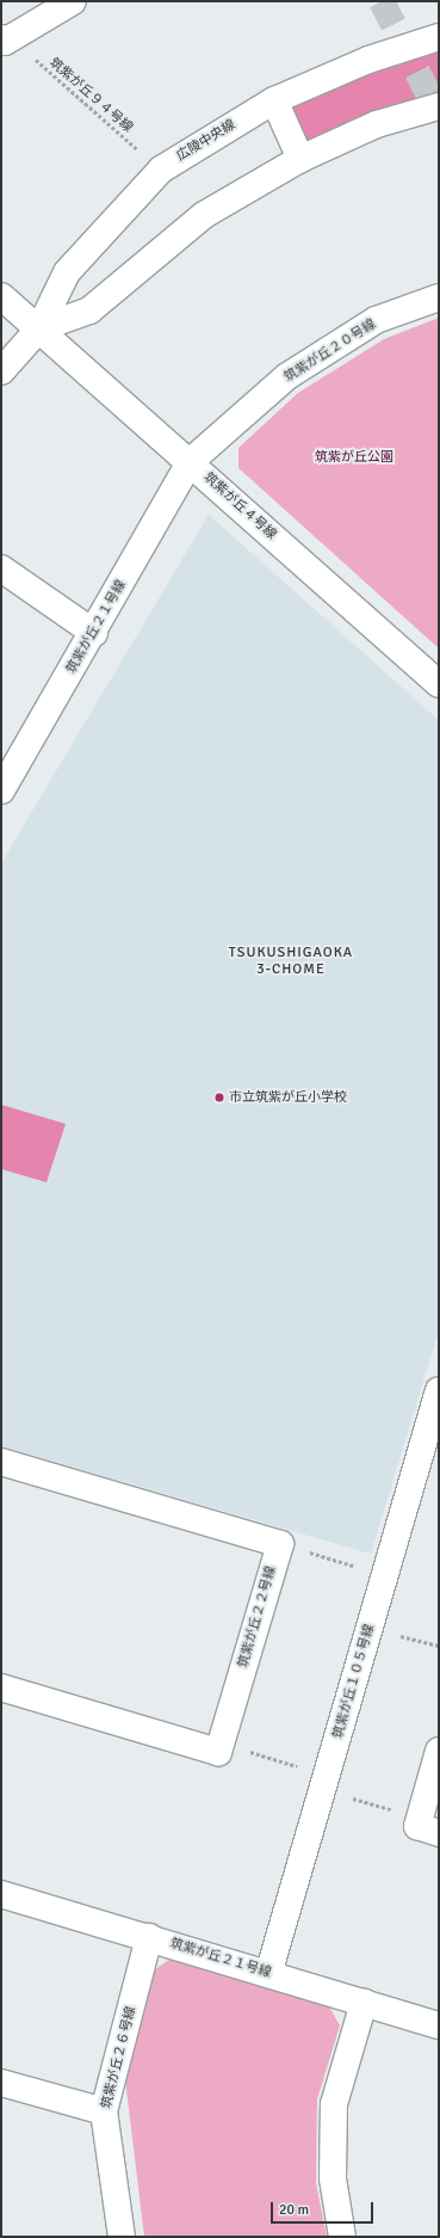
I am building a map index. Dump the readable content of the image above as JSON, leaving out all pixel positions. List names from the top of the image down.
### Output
{
  "streets": {
    "street": [
      "広陵中央線",
      "筑紫が丘２０号線",
      "筑紫が丘４号線",
      "筑紫が丘２１号線",
      "筑紫が丘２２号線",
      "筑紫が丘１０５号線",
      "筑紫が丘２６号線"
    ],
    "path": ["筑紫が丘９４号線"]
  },
  "crossings": [
    ["筑紫が丘９４号線", "広陵中央線"],
    ["広陵中央線", "筑紫が丘４号線"],
    ["筑紫が丘２０号線", "筑紫が丘４号線"],
    ["筑紫が丘２０号線", "筑紫が丘２１号線"],
    ["筑紫が丘４号線", "筑紫が丘２１号線"],
    ["筑紫が丘２１号線", "筑紫が丘１０５号線"],
    ["筑紫が丘２１号線", "筑紫が丘２６号線"]
  ],
  "districts": ["TSUKUSHIGAOKA 3-CHOME"],
  "parks": ["筑紫が丘公園"],
  "places": ["市立筑紫が丘小学校"],
  "scale_bar": "20 m"
}
